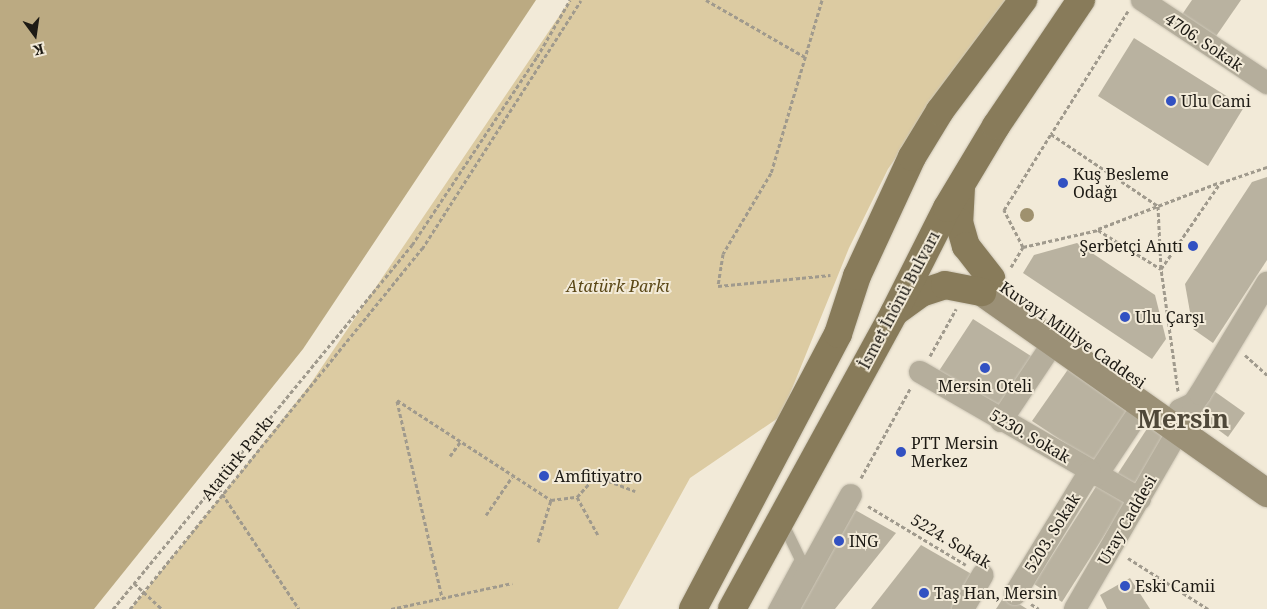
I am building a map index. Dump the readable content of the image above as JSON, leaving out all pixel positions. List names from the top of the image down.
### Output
{
  "streets": {
    "main road": ["İsmet İnönü Bulvarı"],
    "street": [
      "4706. Sokak",
      "Kuvayi Milliye Caddesi",
      "5230. Sokak",
      "Uray Caddesi",
      "5203. Sokak"
    ],
    "path": ["Atatürk Parkı", "5224. Sokak"]
  },
  "crossings": [
    ["Kuvayi Milliye Caddesi", "Uray Caddesi"],
    ["Kuvayi Milliye Caddesi", "5203. Sokak"],
    ["5230. Sokak", "Uray Caddesi"],
    ["5230. Sokak", "5203. Sokak"]
  ],
  "districts": ["Mersin"],
  "parks": ["Atatürk Parkı"],
  "places": [
    "Ulu Cami",
    "Kuş Besleme Odağı",
    "Şerbetçi Anıtı",
    "Ulu Çarşı",
    "Mersin Oteli",
    "PTT Mersin Merkez",
    "Amfitiyatro",
    "ING",
    "Eski Camii",
    "Taş Han, Mersin"
  ],
  "north": "bottom"
}
